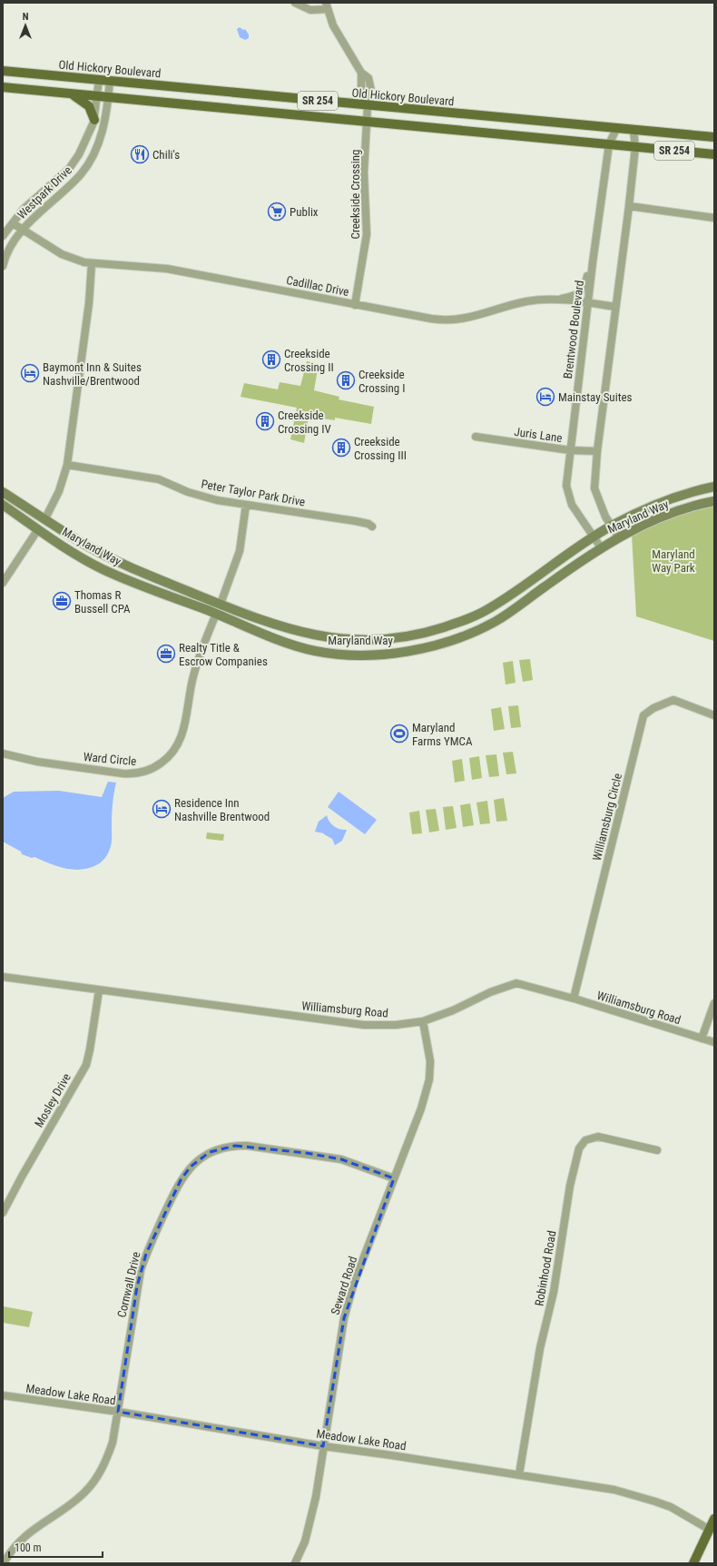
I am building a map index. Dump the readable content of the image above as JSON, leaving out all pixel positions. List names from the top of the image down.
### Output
{
  "streets": {
    "main road": ["Old Hickory Boulevard", "SR 254", "Maryland Way"],
    "street": [
      "Westpark Drive",
      "Creekside Crossing",
      "Cadillac Drive",
      "Brentwood Boulevard",
      "Juris Lane",
      "Peter Taylor Park Drive",
      "Ward Circle",
      "Williamsburg Circle",
      "Williamsburg Road",
      "Mosley Drive",
      "Robinhood Road",
      "Cornwall Drive",
      "Seward Road",
      "Meadow Lake Road"
    ]
  },
  "crossings": [
    ["Old Hickory Boulevard", "Westpark Drive"],
    ["Old Hickory Boulevard", "Creekside Crossing"],
    ["Old Hickory Boulevard", "Brentwood Boulevard"],
    ["SR 254", "Westpark Drive"],
    ["SR 254", "Creekside Crossing"],
    ["SR 254", "Brentwood Boulevard"],
    ["Westpark Drive", "Cadillac Drive"],
    ["Creekside Crossing", "Cadillac Drive"],
    ["Cadillac Drive", "Brentwood Boulevard"],
    ["Brentwood Boulevard", "Juris Lane"],
    ["Brentwood Boulevard", "Maryland Way"],
    ["Maryland Way", "Ward Circle"],
    ["Williamsburg Circle", "Williamsburg Road"],
    ["Williamsburg Road", "Mosley Drive"],
    ["Williamsburg Road", "Seward Road"],
    ["Robinhood Road", "Meadow Lake Road"],
    ["Cornwall Drive", "Seward Road"],
    ["Cornwall Drive", "Meadow Lake Road"],
    ["Seward Road", "Meadow Lake Road"]
  ],
  "parks": ["Maryland Way Park"],
  "places": {
    "restaurant": ["Chili's"],
    "supermarket": ["Publix"],
    "building": [
      "Creekside Crossing II",
      "Creekside Crossing I",
      "Creekside Crossing IV",
      "Creekside Crossing III"
    ],
    "hotel": ["Baymont Inn & Suites Nashville/Brentwood", "Mainstay Suites", "Residence Inn Nashville Brentwood"],
    "office": ["Thomas R Bussell CPA", "Realty Title & Escrow Companies"],
    "sports": ["Maryland Farms YMCA"]
  },
  "scale_bar": "100 m",
  "north": "top"
}
